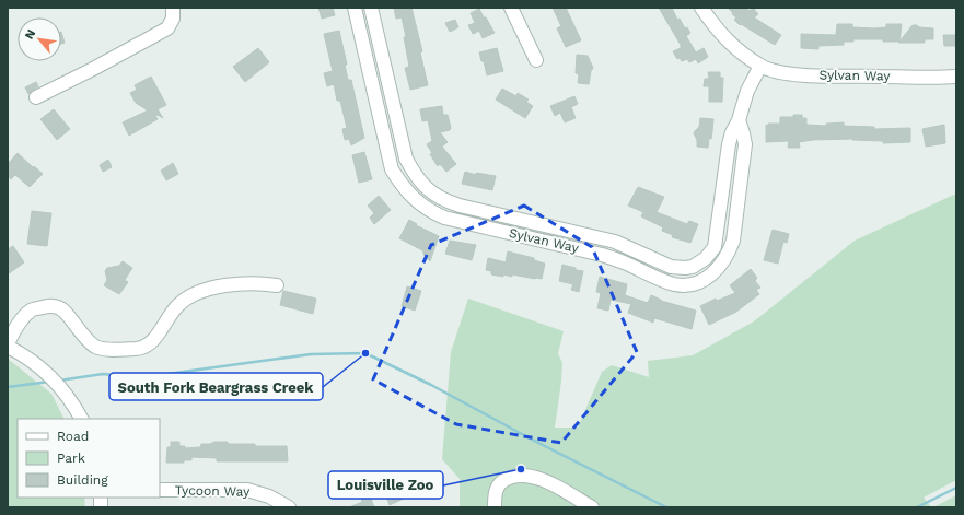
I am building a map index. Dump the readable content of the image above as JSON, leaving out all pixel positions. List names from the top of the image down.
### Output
{
  "streets": {
    "street": ["Sylvan Way", "Tycoon Way"]
  },
  "places": ["South Fork Beargrass Creek", "Louisville Zoo"],
  "legend": ["Road", "Park", "Building"],
  "north": "top left"
}
